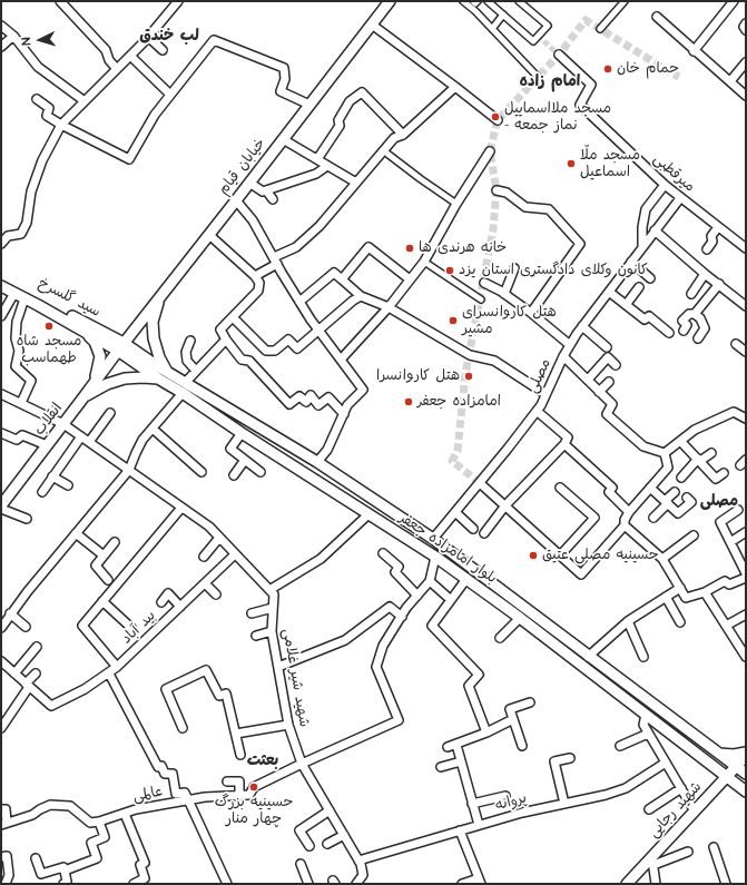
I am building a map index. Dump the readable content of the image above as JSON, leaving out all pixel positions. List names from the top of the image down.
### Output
{
  "streets": {
    "main road": [
      "خیابان قیام",
      "سید گلسرخ",
      "انقلاب",
      "بلوار امامزاده جعفر",
      "شهید رجایی"
    ],
    "street": [
      "میرقطبی",
      "مصلی",
      "بید آباد",
      "شهید شیر غلامی",
      "عالمی",
      "پروانه"
    ]
  },
  "crossings": [
    ["خیابان قیام", "سید گلسرخ"],
    ["خیابان قیام", "انقلاب"],
    ["خیابان قیام", "بلوار امامزاده جعفر"],
    ["میرقطبی", "مصلی"],
    ["سید گلسرخ", "انقلاب"],
    ["سید گلسرخ", "بلوار امامزاده جعفر"],
    ["مصلی", "بلوار امامزاده جعفر"],
    ["انقلاب", "بلوار امامزاده جعفر"],
    ["بلوار امامزاده جعفر", "شهید رجایی"],
    ["شهید شیر غلامی", "عالمی"],
    ["شهید شیر غلامی", "پروانه"]
  ],
  "districts": [
    "لب خندق",
    "امام زاده",
    "مصلی",
    "بعثت"
  ],
  "places": [
    "حمام خان",
    "مسجد ملااسماییل - نماز جمعه",
    "مسجد ملّا اسماعیل",
    "خانه هرندی ها",
    "کانون وکلای دادگستری استان یزد",
    "هتل کاروانسرای مشیر",
    "مسجد شاه طهماسب",
    "هتل کاروانسرا",
    "امامزاده جعفر",
    "حسینیه مصلی عتیق",
    "حسینیه بزرگ چهار منار"
  ],
  "north": "left"
}
